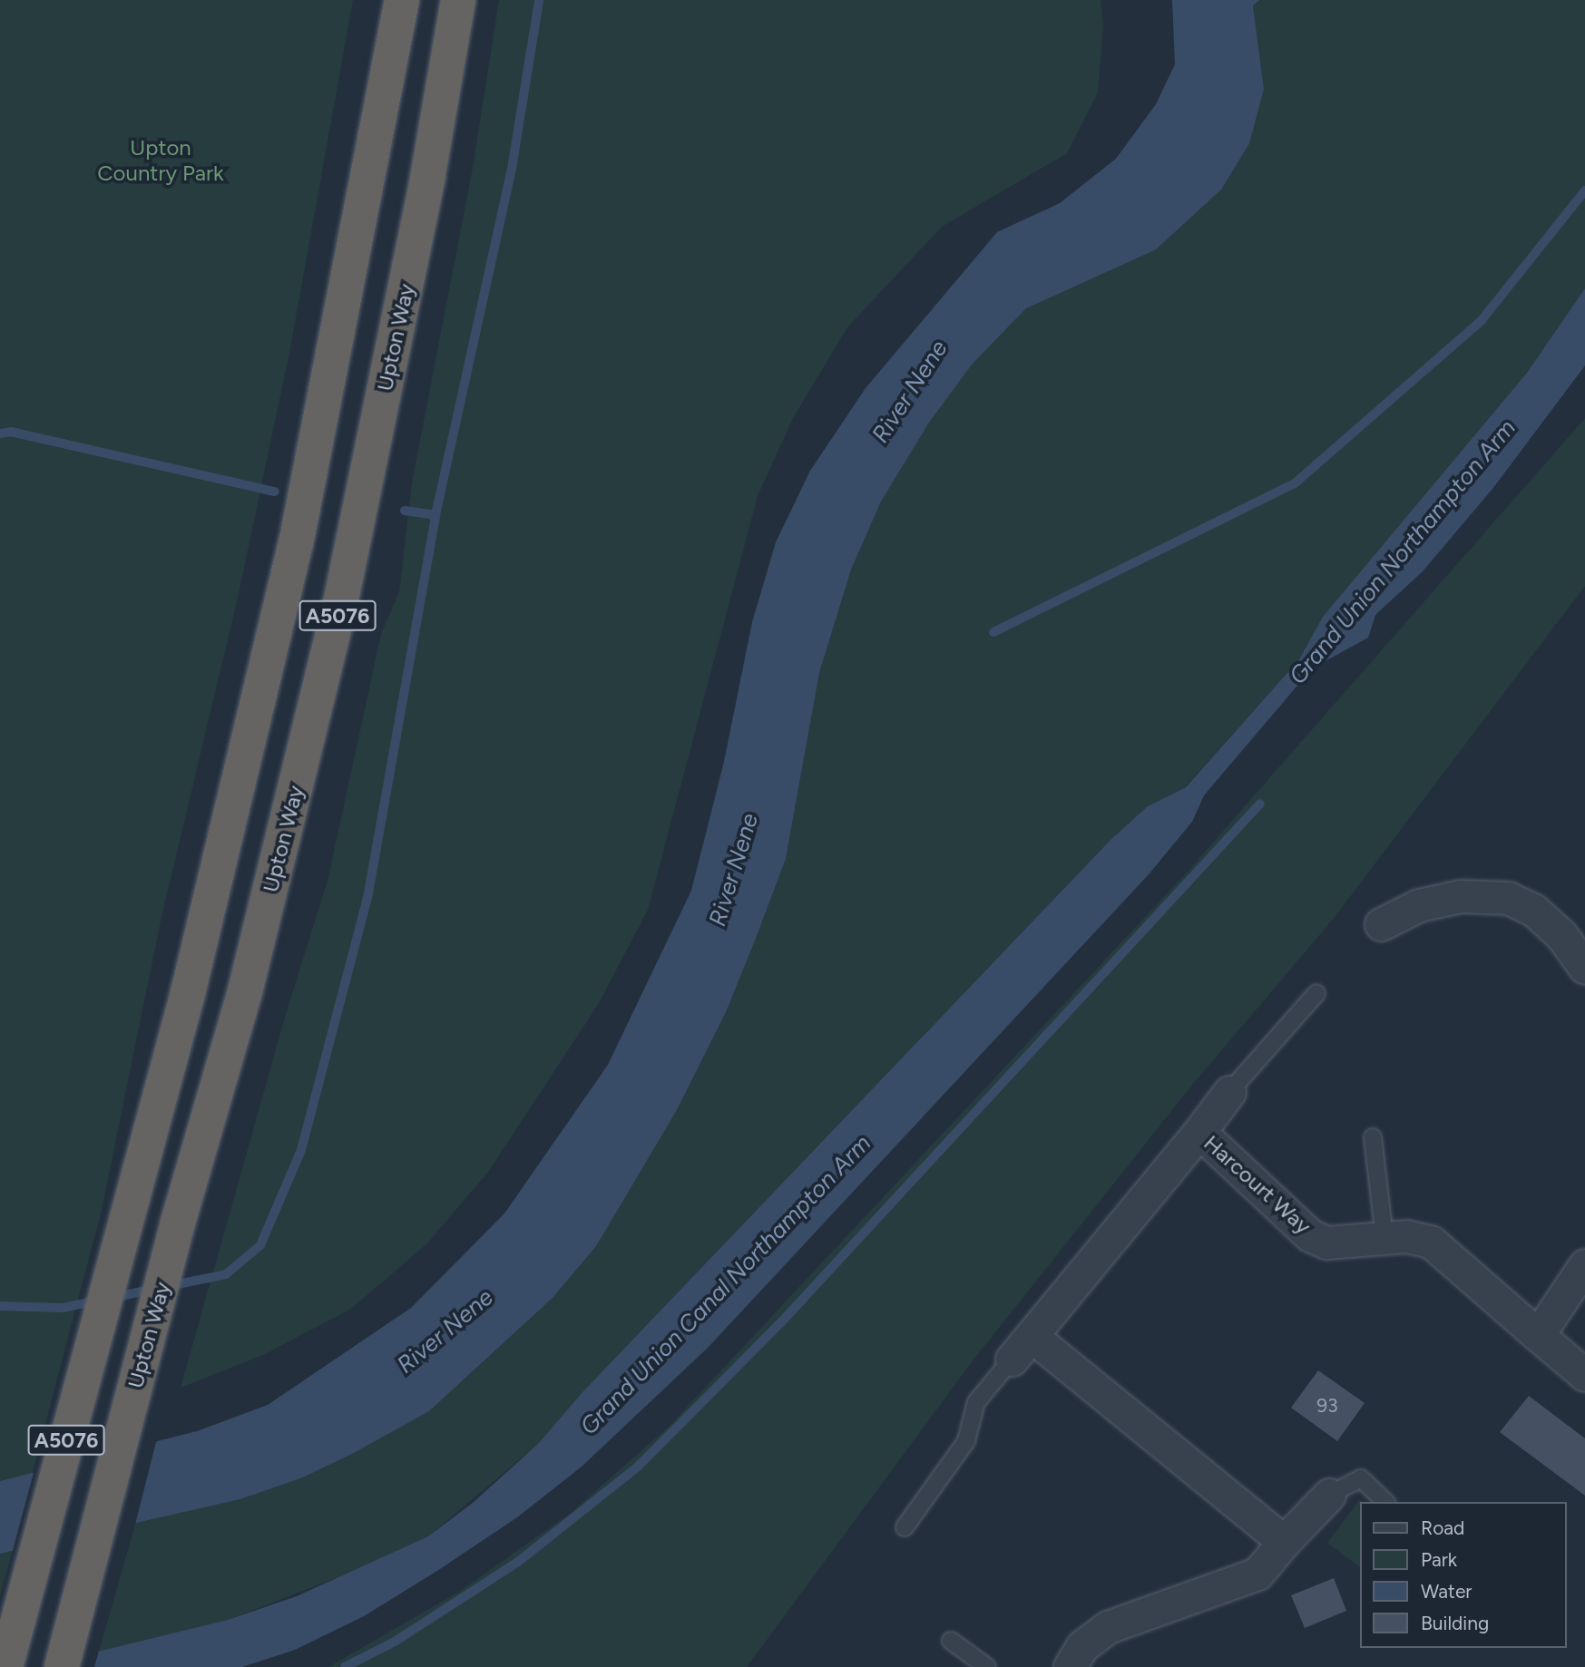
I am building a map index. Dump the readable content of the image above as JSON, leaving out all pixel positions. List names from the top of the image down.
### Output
{
  "streets": {
    "highway": ["Upton Way", "A5076"],
    "street": ["Harcourt Way"]
  },
  "water": ["River Nene", "Grand Union Northampton Arm", "Grand Union Canal Northampton Arm"],
  "parks": ["Upton Country Park"],
  "house_numbers": ["93"],
  "legend": [
    "Road",
    "Park",
    "Water",
    "Building"
  ]
}
